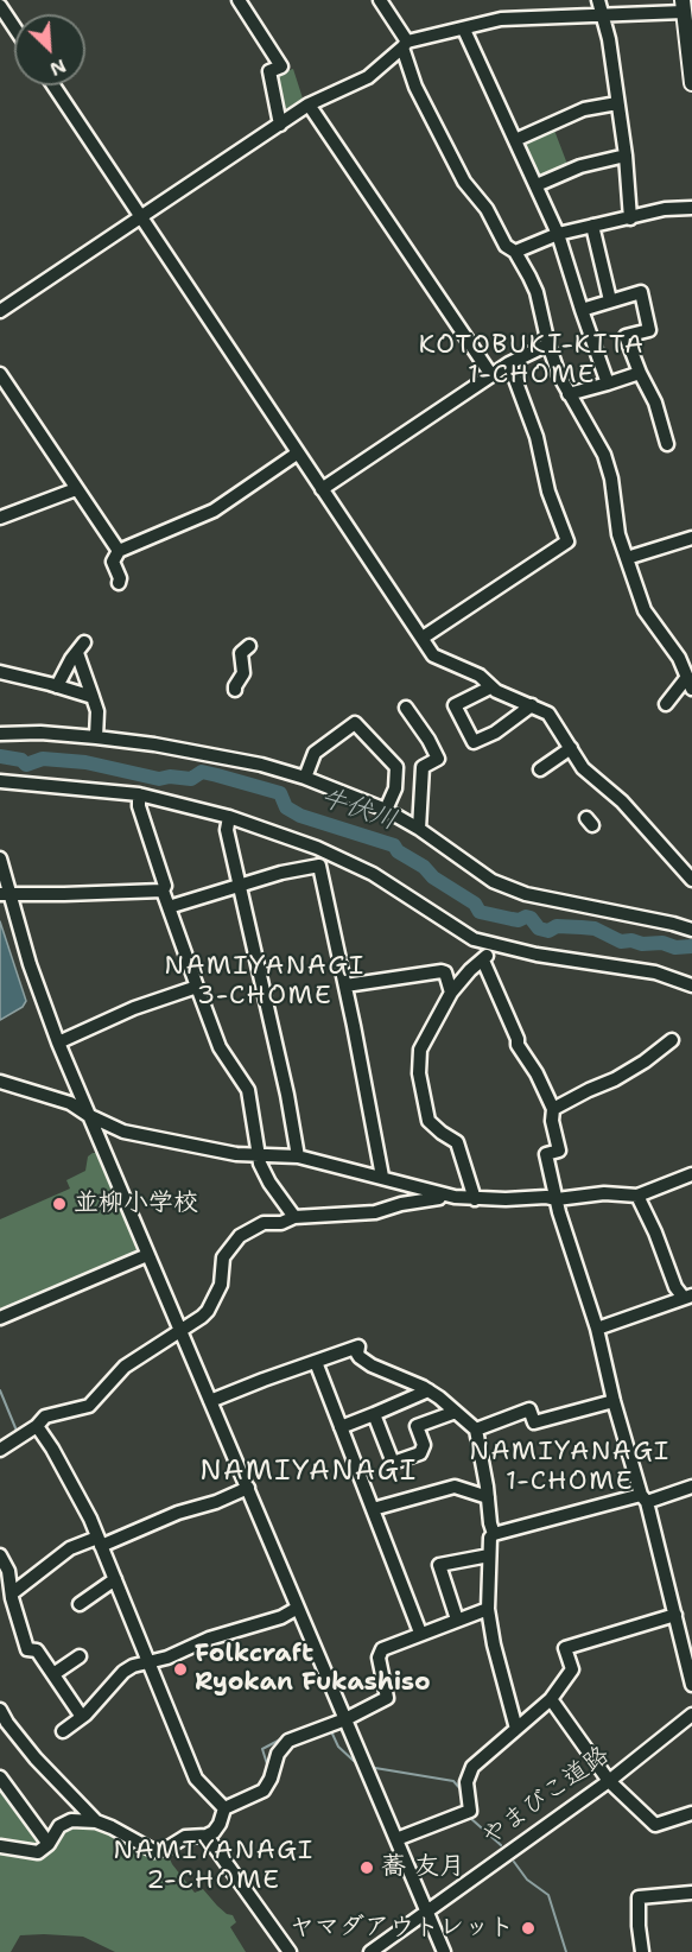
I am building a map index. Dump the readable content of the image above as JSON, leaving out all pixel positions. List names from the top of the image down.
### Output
{
  "streets": {
    "street": ["やまびこ道路"]
  },
  "districts": [
    "KOTOBUKI-KITA 1-CHOME",
    "NAMIYANAGI 3-CHOME",
    "NAMIYANAGI 1-CHOME",
    "NAMIYANAGI",
    "NAMIYANAGI 2-CHOME"
  ],
  "water": ["牛伏川"],
  "places": [
    "並柳小学校",
    "Folkcraft Ryokan Fukashiso",
    "蕎 友月",
    "ヤマダアウトレット"
  ],
  "north": "bottom right"
}
